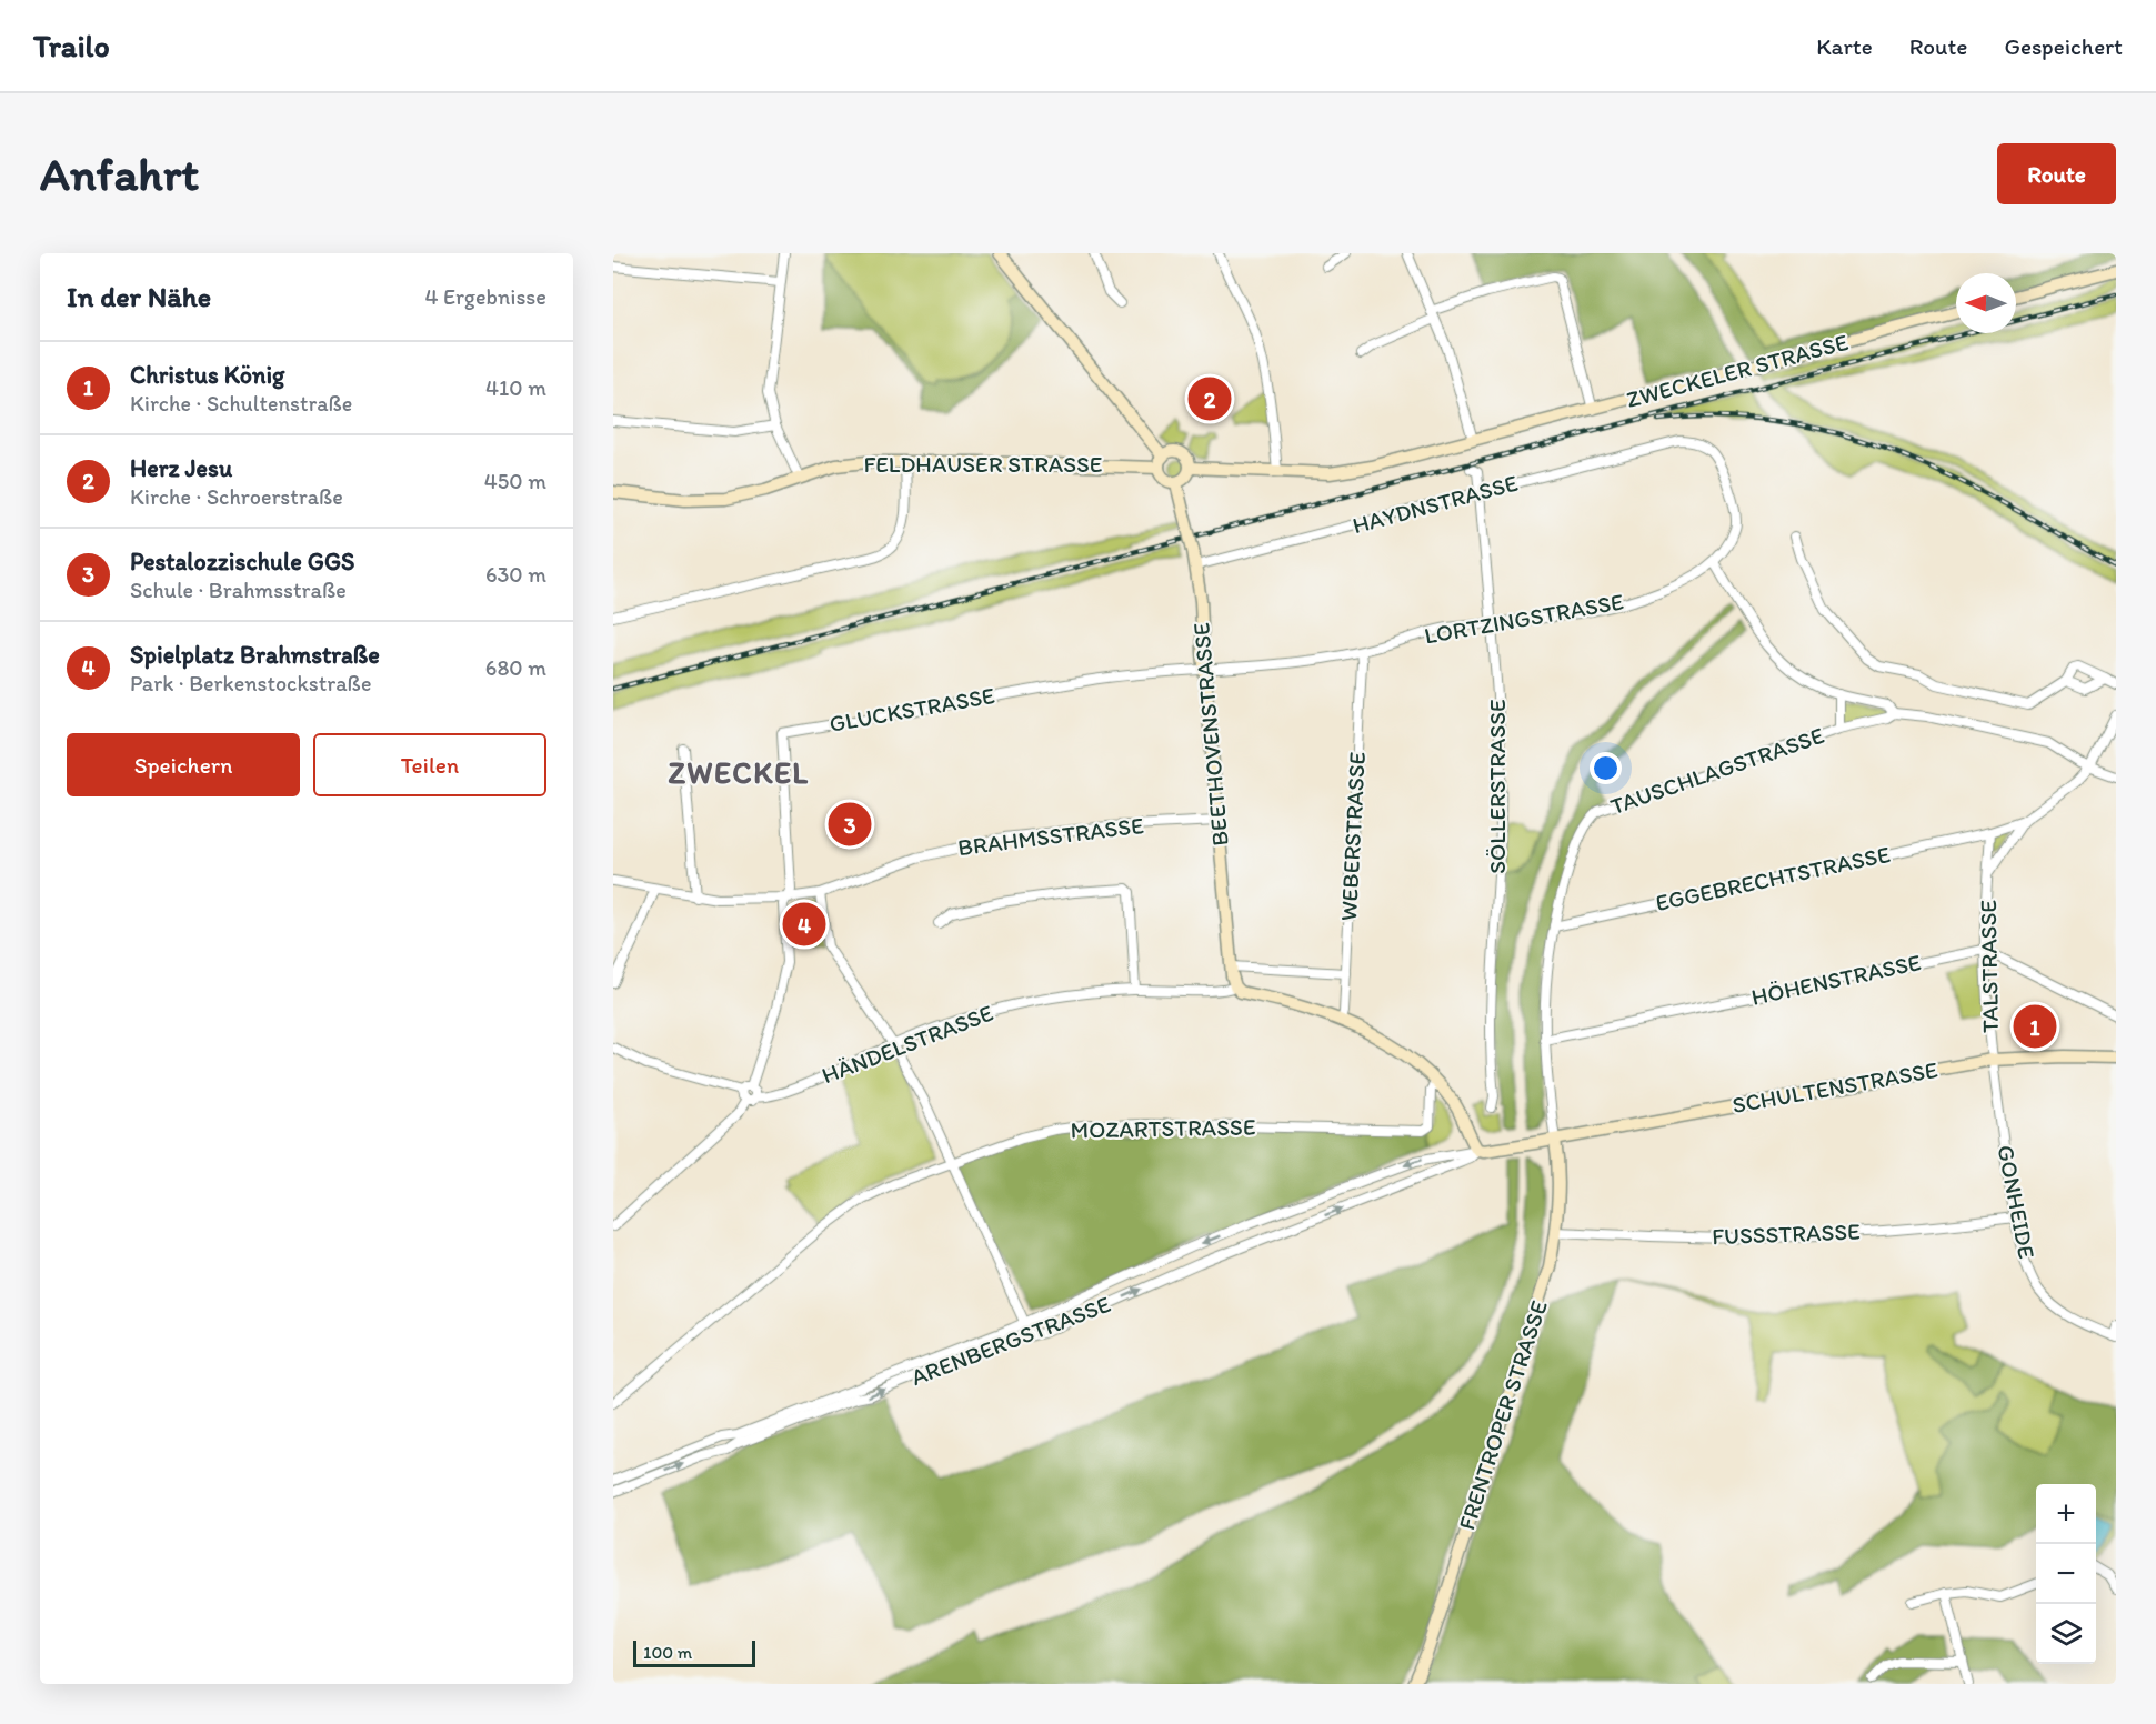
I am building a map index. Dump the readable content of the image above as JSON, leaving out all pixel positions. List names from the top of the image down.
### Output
{
  "streets": {
    "street": [
      "ZWECKELER STRASSE",
      "FELDHAUSER STRASSE",
      "HAYDNSTRASSE",
      "LORTZINGSTRASSE",
      "GLUCKSTRASSE",
      "BEETHOVENSTRASSE",
      "TAUSCHLAGSTRASSE",
      "SÖLLERSTRASSE",
      "BRAHMSSTRASSE",
      "WEBERSTRASSE",
      "EGGEBRECHTSTRASSE",
      "TALSTRASSE",
      "HÖHENSTRASSE",
      "HÄNDELSTRASSE",
      "SCHULTENSTRASSE",
      "MOZARTSTRASSE",
      "GONHEIDE",
      "FUSSSTRASSE",
      "ARENBERGSTRASSE",
      "FRENTROPER STRASSE"
    ]
  },
  "crossings": [
    ["FELDHAUSER STRASSE", "BEETHOVENSTRASSE"],
    ["HAYDNSTRASSE", "LORTZINGSTRASSE"],
    ["HAYDNSTRASSE", "BEETHOVENSTRASSE"],
    ["HAYDNSTRASSE", "SÖLLERSTRASSE"],
    ["LORTZINGSTRASSE", "GLUCKSTRASSE"],
    ["LORTZINGSTRASSE", "BEETHOVENSTRASSE"],
    ["LORTZINGSTRASSE", "TAUSCHLAGSTRASSE"],
    ["LORTZINGSTRASSE", "SÖLLERSTRASSE"],
    ["LORTZINGSTRASSE", "WEBERSTRASSE"],
    ["GLUCKSTRASSE", "BEETHOVENSTRASSE"],
    ["GLUCKSTRASSE", "BRAHMSSTRASSE"],
    ["BEETHOVENSTRASSE", "BRAHMSSTRASSE"],
    ["BEETHOVENSTRASSE", "HÄNDELSTRASSE"],
    ["TAUSCHLAGSTRASSE", "EGGEBRECHTSTRASSE"],
    ["TAUSCHLAGSTRASSE", "TALSTRASSE"],
    ["TAUSCHLAGSTRASSE", "HÖHENSTRASSE"],
    ["TAUSCHLAGSTRASSE", "SCHULTENSTRASSE"],
    ["TAUSCHLAGSTRASSE", "ARENBERGSTRASSE"],
    ["TAUSCHLAGSTRASSE", "FRENTROPER STRASSE"],
    ["WEBERSTRASSE", "HÄNDELSTRASSE"],
    ["EGGEBRECHTSTRASSE", "TALSTRASSE"],
    ["TALSTRASSE", "HÖHENSTRASSE"],
    ["TALSTRASSE", "SCHULTENSTRASSE"],
    ["TALSTRASSE", "GONHEIDE"],
    ["HÄNDELSTRASSE", "MOZARTSTRASSE"],
    ["HÄNDELSTRASSE", "ARENBERGSTRASSE"],
    ["SCHULTENSTRASSE", "GONHEIDE"],
    ["SCHULTENSTRASSE", "ARENBERGSTRASSE"],
    ["SCHULTENSTRASSE", "FRENTROPER STRASSE"],
    ["GONHEIDE", "FUSSSTRASSE"],
    ["FUSSSTRASSE", "FRENTROPER STRASSE"],
    ["ARENBERGSTRASSE", "FRENTROPER STRASSE"]
  ],
  "districts": ["ZWECKEL"],
  "scale_bar": "100 m",
  "north": "left",
  "page": {
    "header": "Trailo",
    "nav": ["Karte", "Route", "Gespeichert"],
    "buttons": [
      "Route",
      ["Speichern", "Teilen"]
    ],
    "title": "Anfahrt",
    "heading": ["In der Nähe", "4 Ergebnisse"],
    "list": [
      {
        "mark": "1",
        "name": "Christus König",
        "note": "Kirche · Schultenstraße",
        "value": "410 m"
      },
      {
        "mark": "2",
        "name": "Herz Jesu",
        "note": "Kirche · Schroerstraße",
        "value": "450 m"
      },
      {
        "mark": "3",
        "name": "Pestalozzischule GGS",
        "note": "Schule · Brahmsstraße",
        "value": "630 m"
      },
      {
        "mark": "4",
        "name": "Spielplatz Brahmstraße",
        "note": "Park · Berkenstockstraße",
        "value": "680 m"
      }
    ],
    "pins": [
      "2",
      "3",
      "4",
      "1"
    ],
    "map_buttons": ["+", "−"],
    "scale": "100 m"
  }
}
